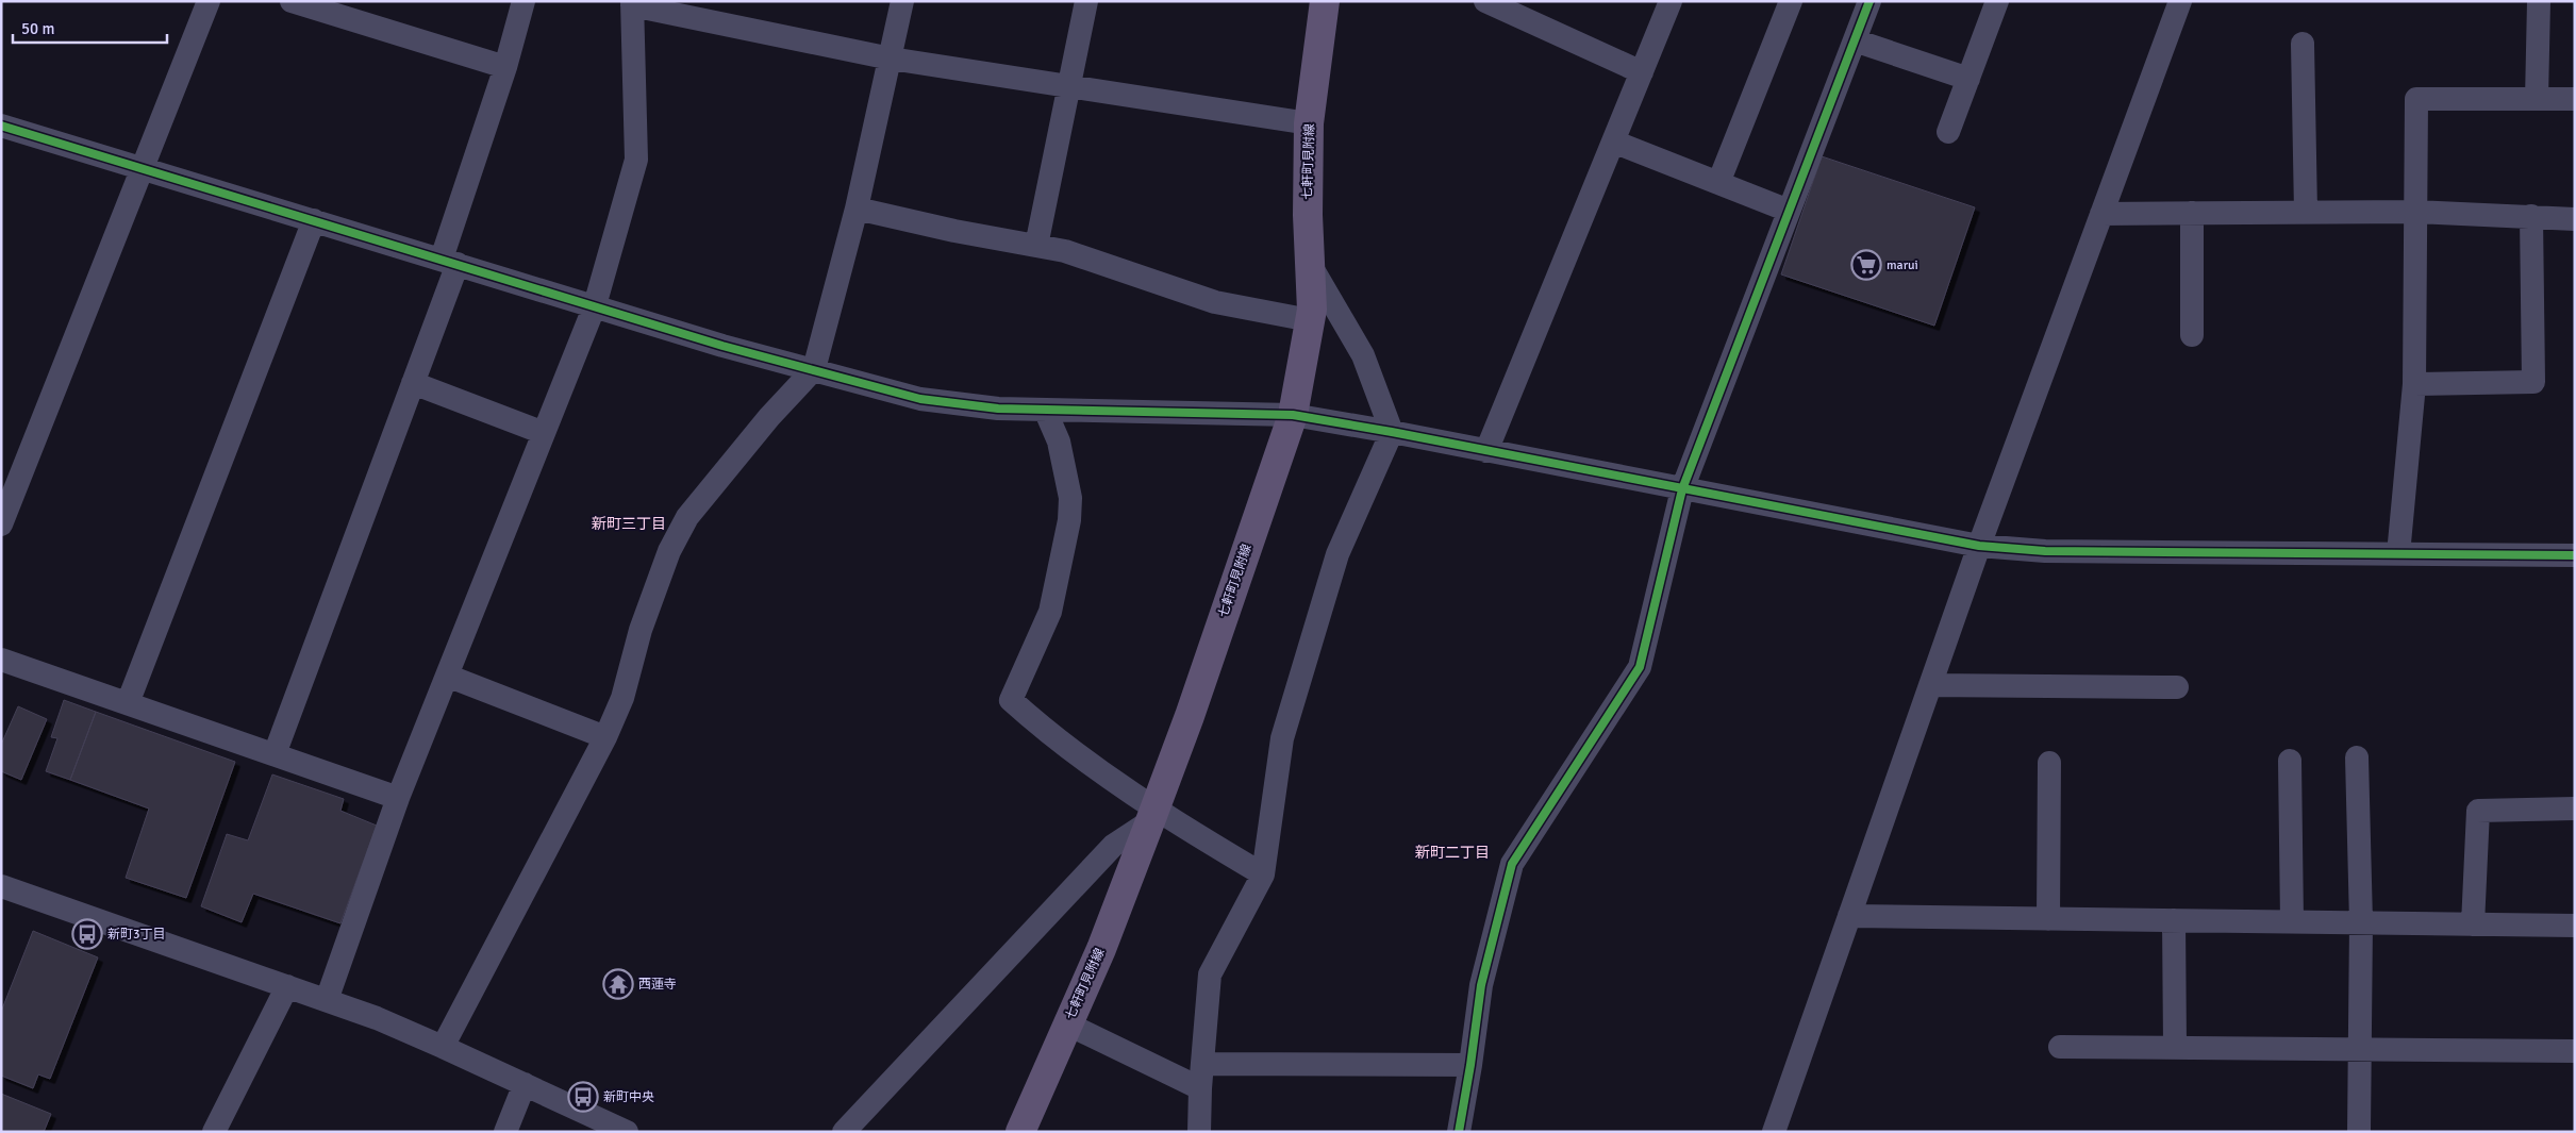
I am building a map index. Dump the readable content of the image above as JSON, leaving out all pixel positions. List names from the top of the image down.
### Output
{
  "streets": {
    "main road": ["七軒町見附線"]
  },
  "districts": ["新町三丁目", "新町二丁目"],
  "places": {
    "supermarket": ["marui"],
    "bus stop": ["新町3丁目", "新町中央"],
    "temple": ["西蓮寺"]
  },
  "scale_bar": "50 m"
}
